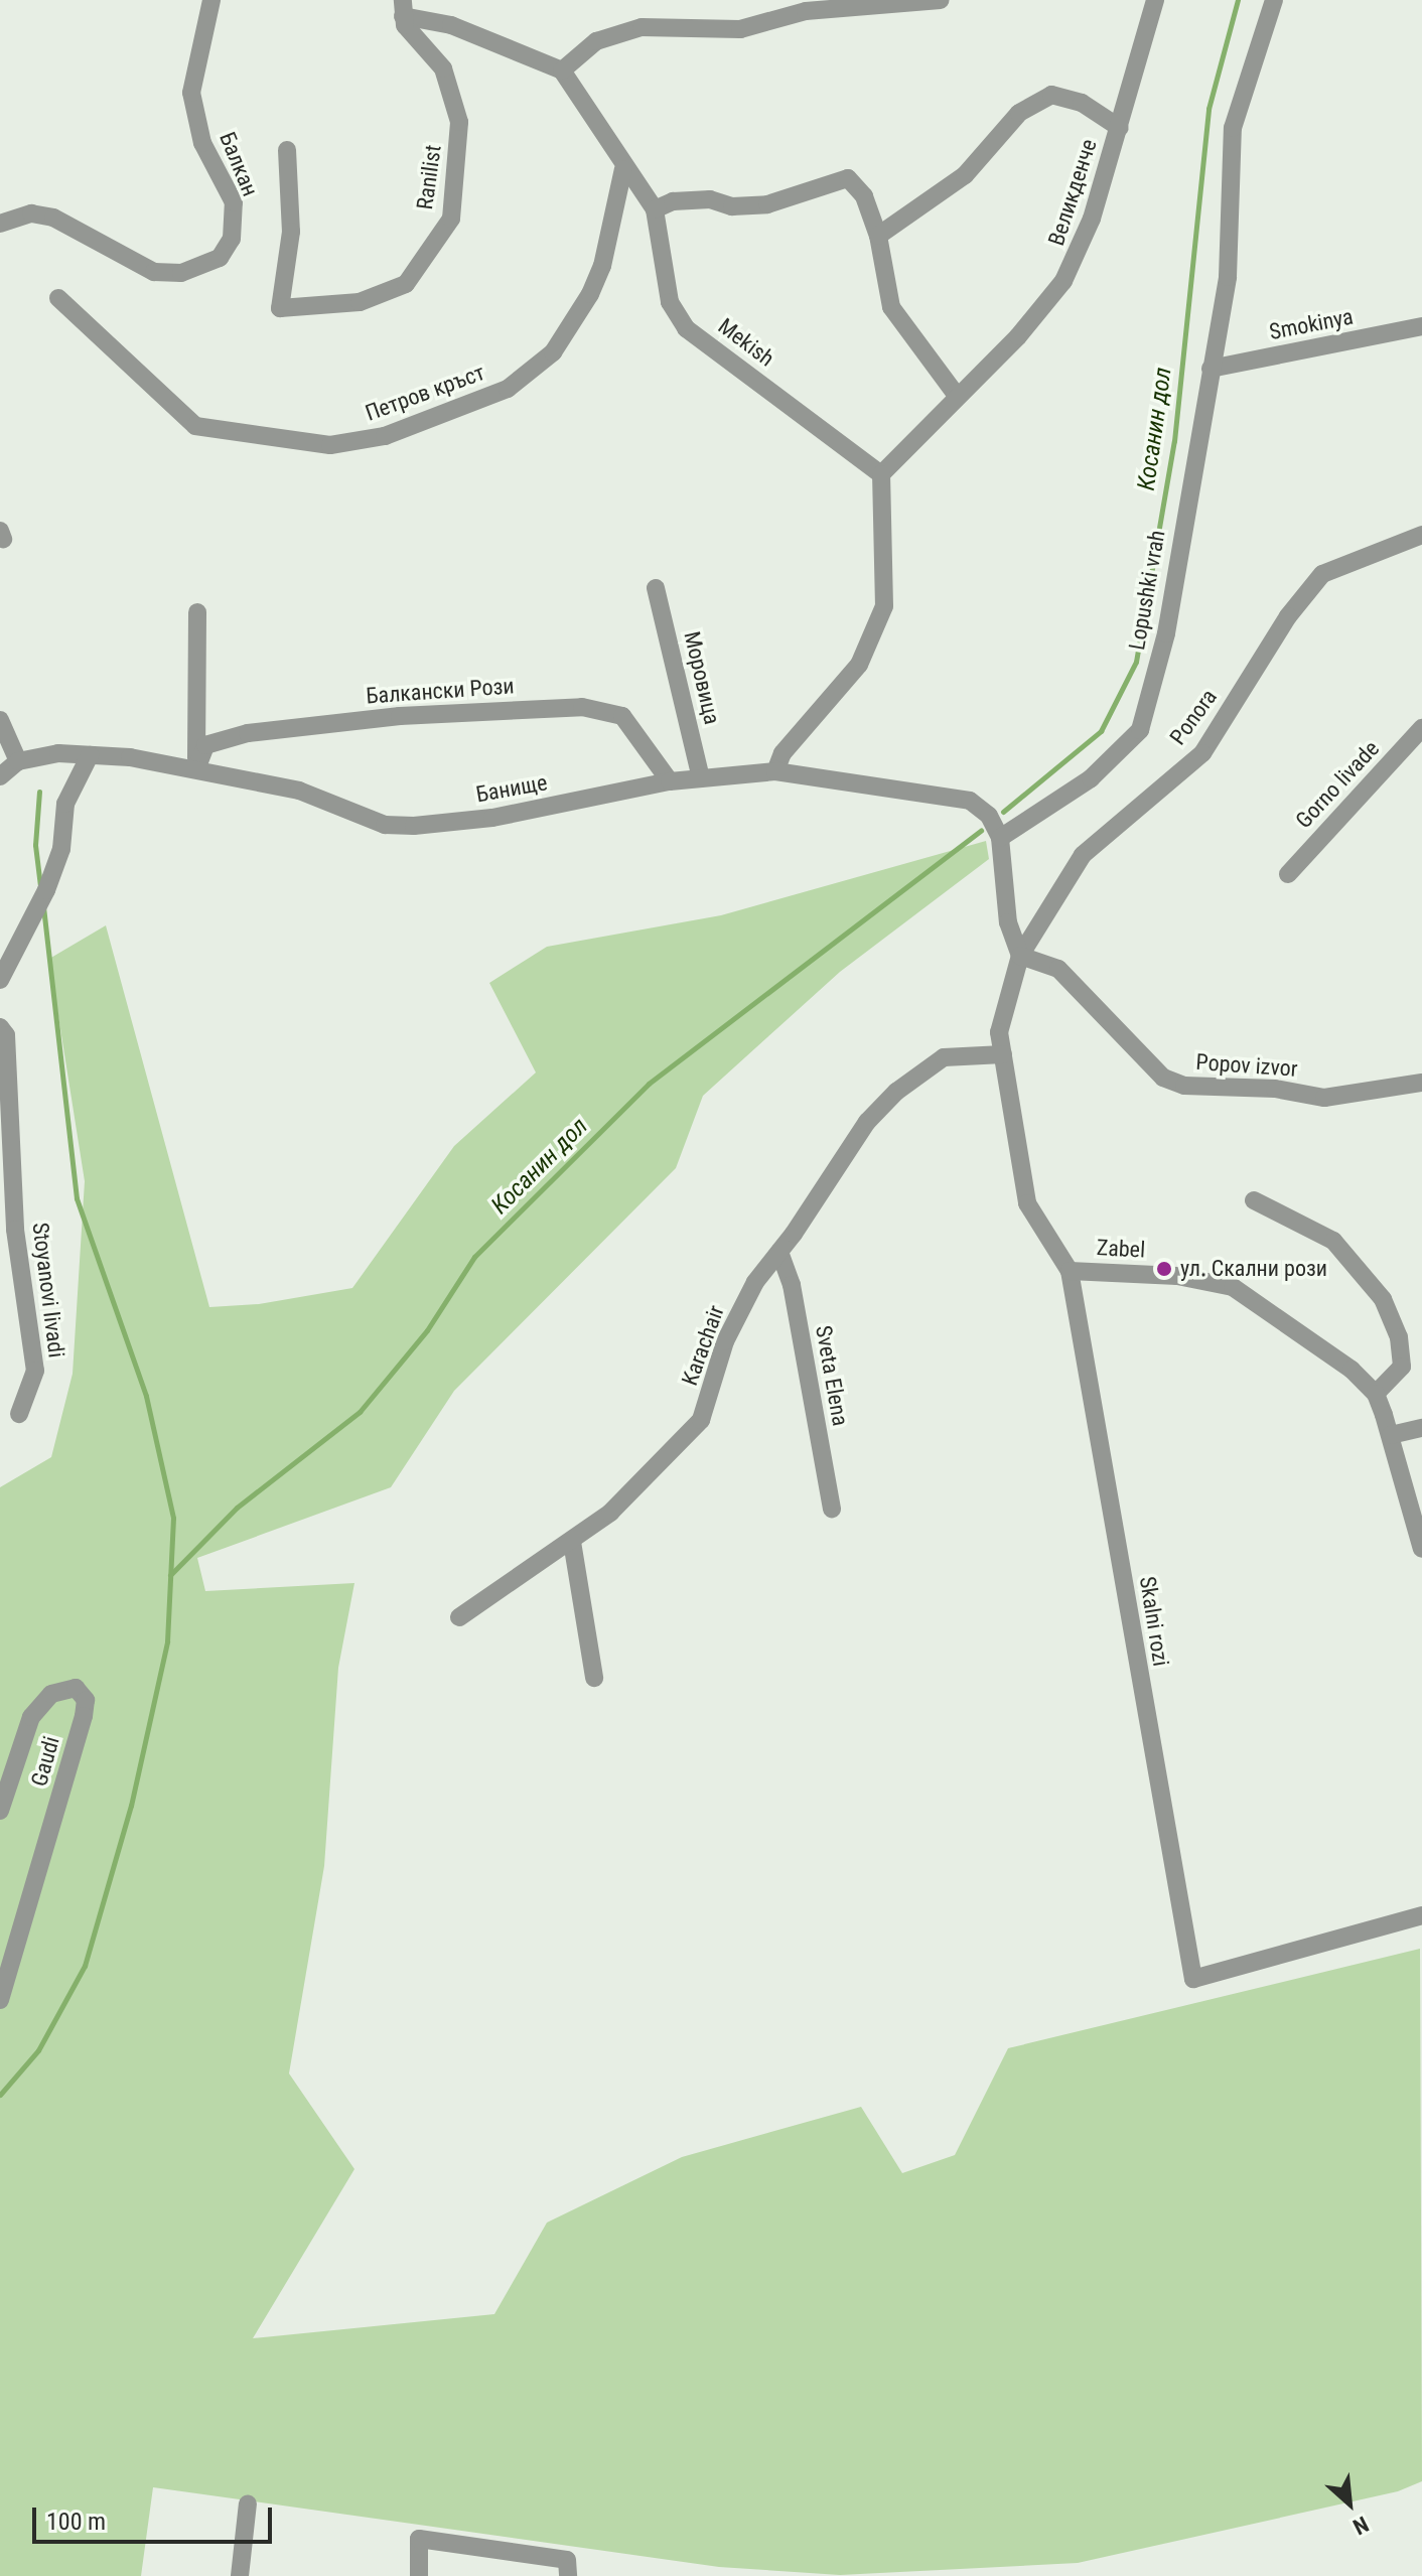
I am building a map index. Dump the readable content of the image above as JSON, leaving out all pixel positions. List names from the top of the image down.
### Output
{
  "streets": {
    "street": [
      "Балкан",
      "Ranilist",
      "Великденче",
      "Smokinya",
      "Mekish",
      "Петров кръст",
      "Lopushki vrah",
      "Моровица",
      "Балкански Рози",
      "Ponora",
      "Gorno livade",
      "Банище",
      "Popov izvor",
      "Zabel",
      "Stoyanovi livadi",
      "Karachair",
      "Sveta Elena",
      "Skalni rozi",
      "Gaudi"
    ]
  },
  "crossings": [
    ["Великденче", "Mekish"],
    ["Smokinya", "Lopushki vrah"],
    ["Mekish", "Петров кръст"],
    ["Lopushki vrah", "Банище"],
    ["Моровица", "Банище"],
    ["Балкански Рози", "Банище"],
    ["Ponora", "Popov izvor"],
    ["Ponora", "Zabel"],
    ["Popov izvor", "Zabel"],
    ["Zabel", "Karachair"],
    ["Zabel", "Skalni rozi"],
    ["Karachair", "Sveta Elena"]
  ],
  "water": ["Косанин дол"],
  "places": ["ул. Скални рози"],
  "scale_bar": "100 m",
  "north": "bottom right"
}
